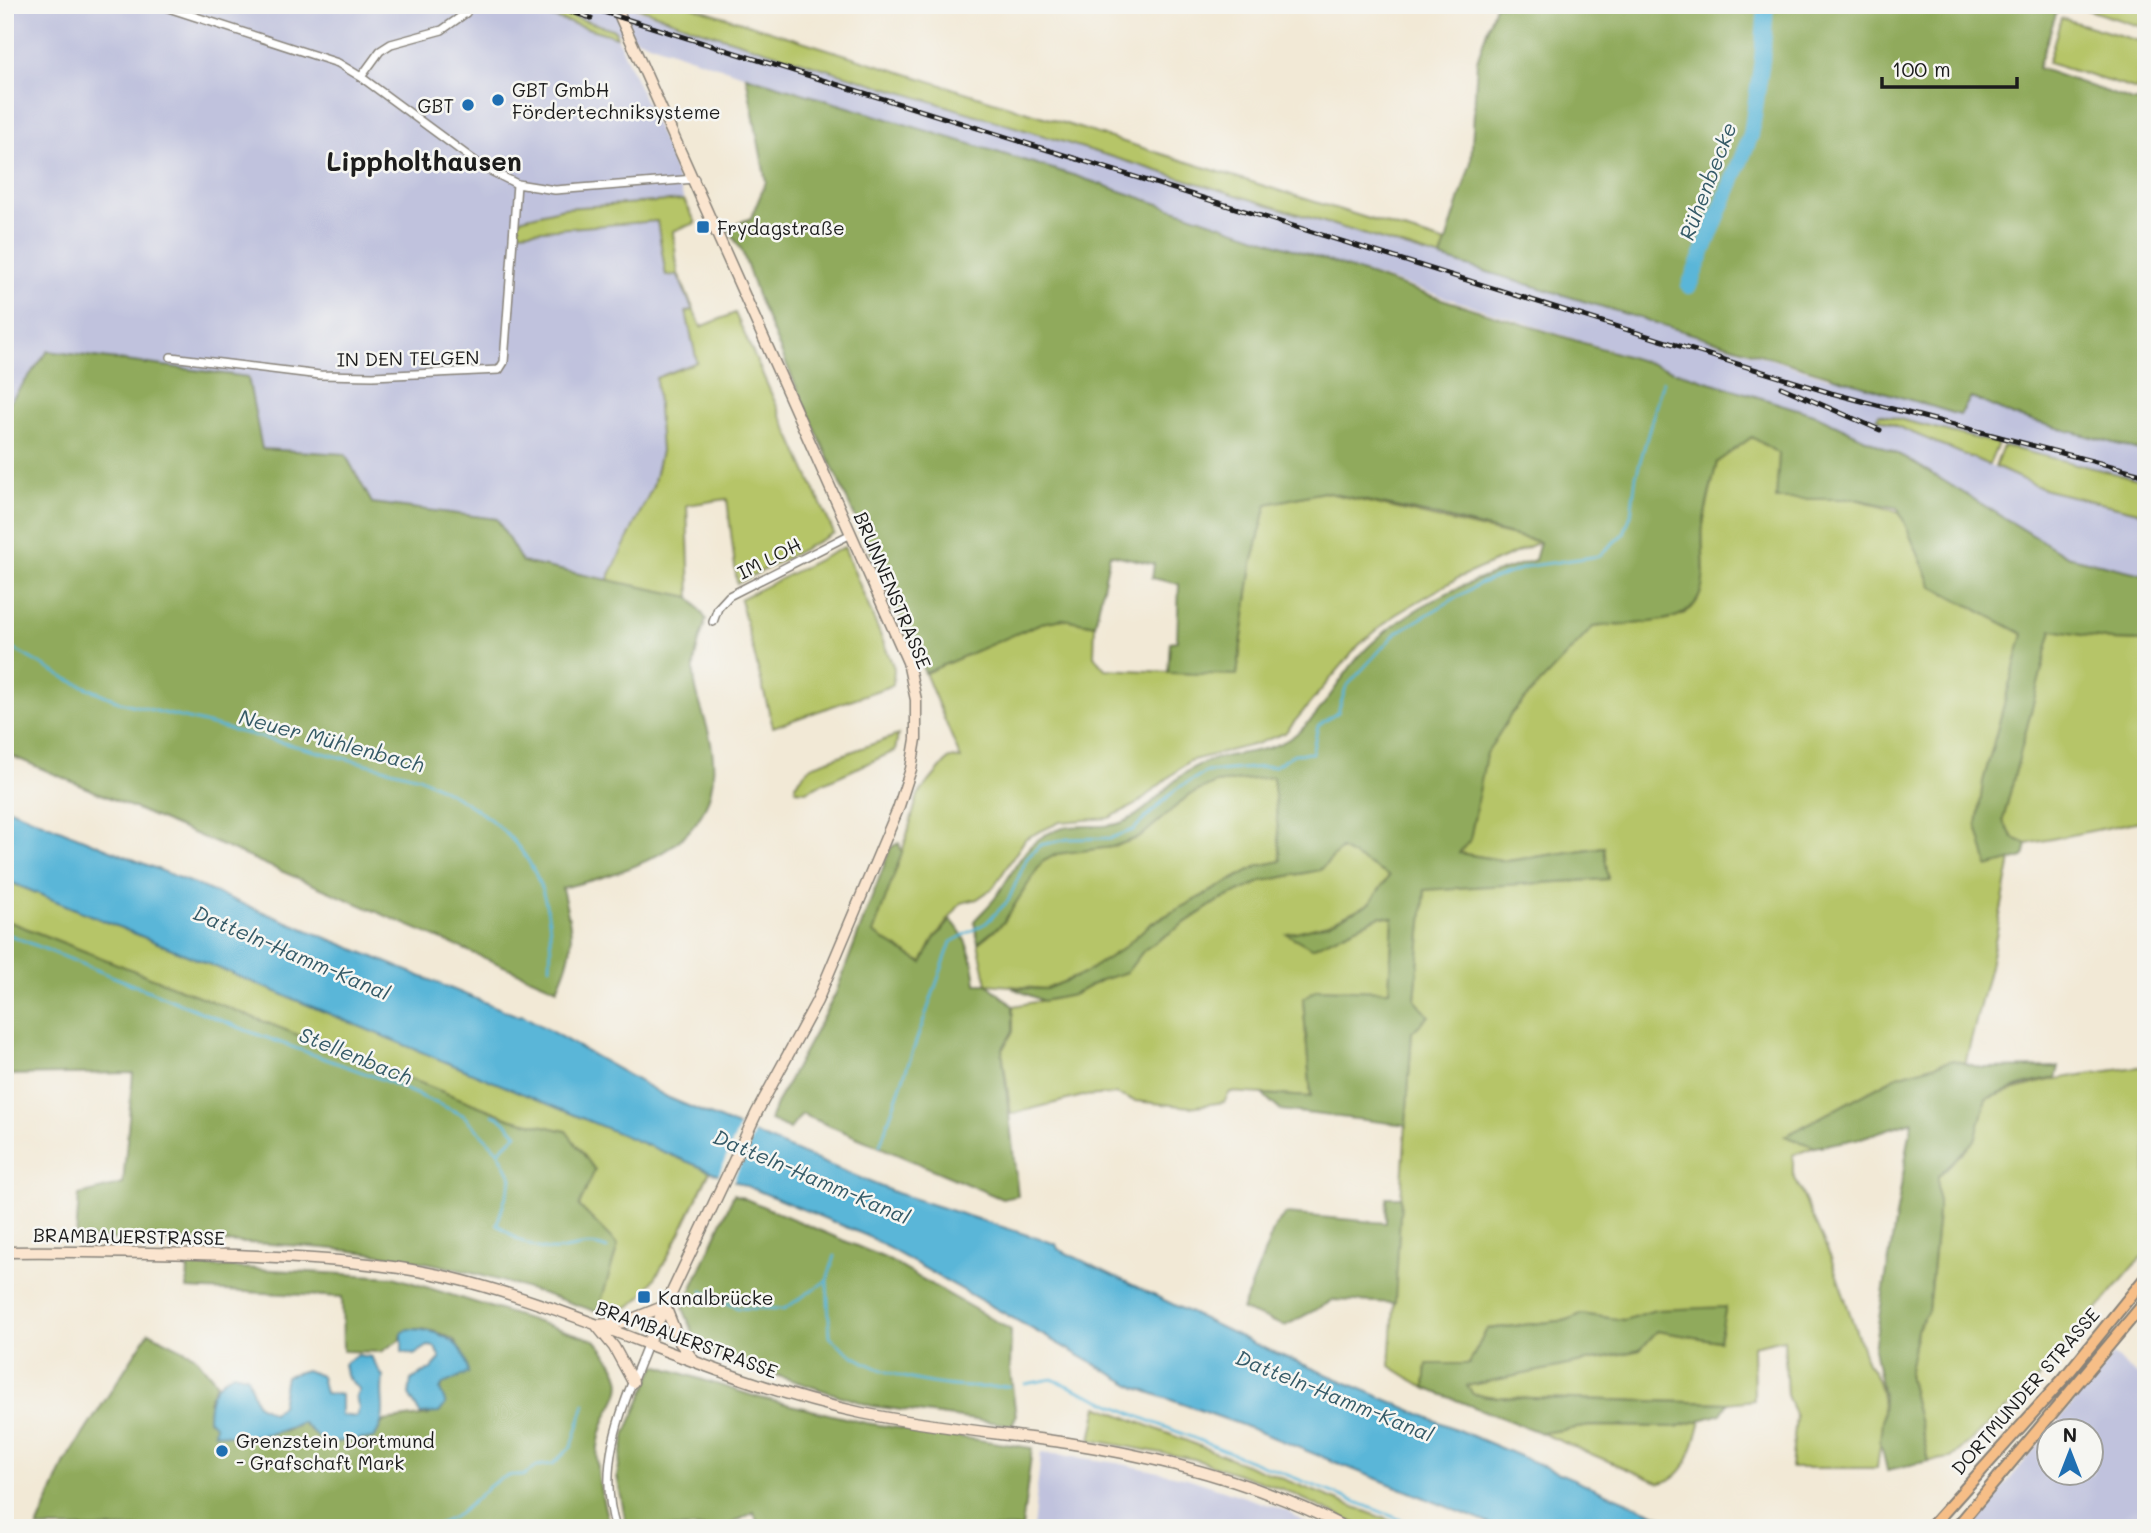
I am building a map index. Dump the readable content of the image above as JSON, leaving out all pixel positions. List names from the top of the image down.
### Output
{
  "streets": {
    "main road": ["BRUNNENSTRASSE", "BRAMBAUERSTRASSE", "DORTMUNDER STRASSE"],
    "street": ["IN DEN TELGEN", "IM LOH"]
  },
  "crossings": [
    ["IM LOH", "BRUNNENSTRASSE"],
    ["BRUNNENSTRASSE", "BRAMBAUERSTRASSE"]
  ],
  "districts": ["Lippholthausen"],
  "water": [
    "Rühenbecke",
    "Neuer Mühlenbach",
    "Datteln-Hamm-Kanal",
    "Stellenbach"
  ],
  "places": {
    "other": ["GBT GmbH Fördertechniksysteme", "GBT", "Grenzstein Dortmund - Grafschaft Mark"],
    "transit": ["Frydagstraße", "Kanalbrücke"]
  },
  "scale_bar": "100 m",
  "north": "top"
}
